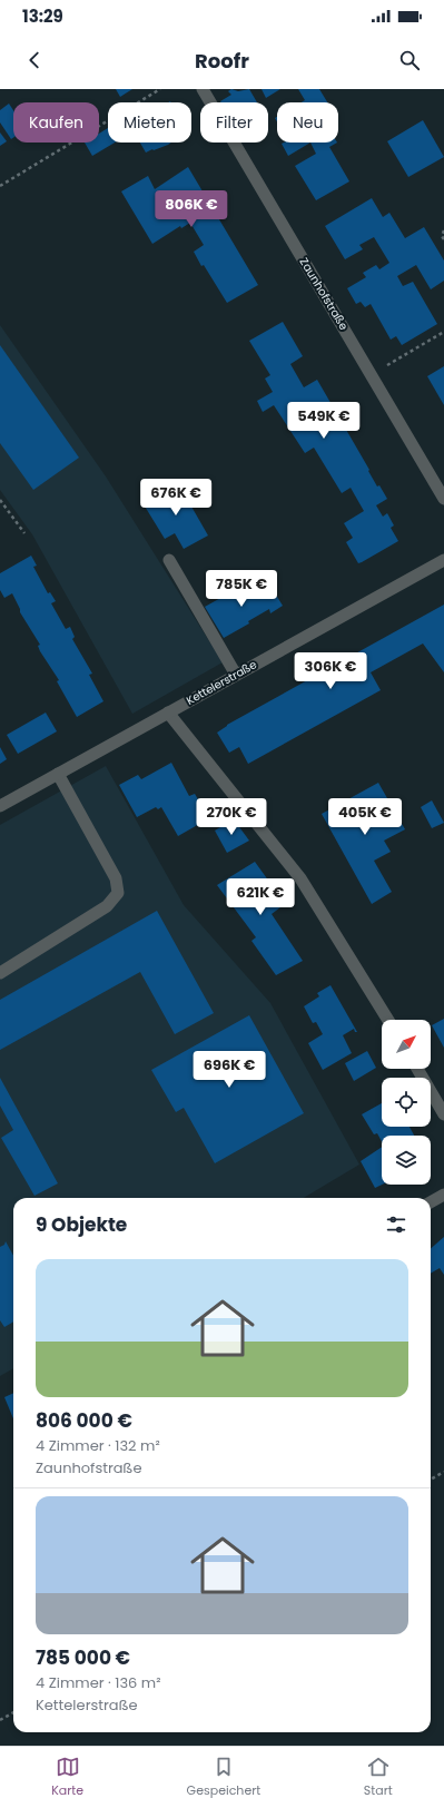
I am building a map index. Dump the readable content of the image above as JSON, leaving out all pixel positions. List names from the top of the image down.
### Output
{
  "streets": {
    "street": ["Zaunhofstraße", "Kettelerstraße"]
  },
  "north": "top right",
  "page": {
    "status": "13:29",
    "header": "Roofr",
    "chip": [
      "Kaufen",
      "Mieten",
      "Filter",
      "Neu"
    ],
    "price": [
      "806K €",
      "549K €",
      "676K €",
      "785K €",
      "306K €",
      "270K €",
      "405K €",
      "621K €",
      "696K €"
    ],
    "heading": "9 Objekte",
    "list": [
      {
        "name": "806 000 €",
        "note": "4 Zimmer · 132 m² · Zaunhofstraße"
      },
      {
        "name": "785 000 €",
        "note": "4 Zimmer · 136 m² · Kettelerstraße"
      }
    ],
    "tabs": ["Karte", "Gespeichert", "Start"]
  }
}
